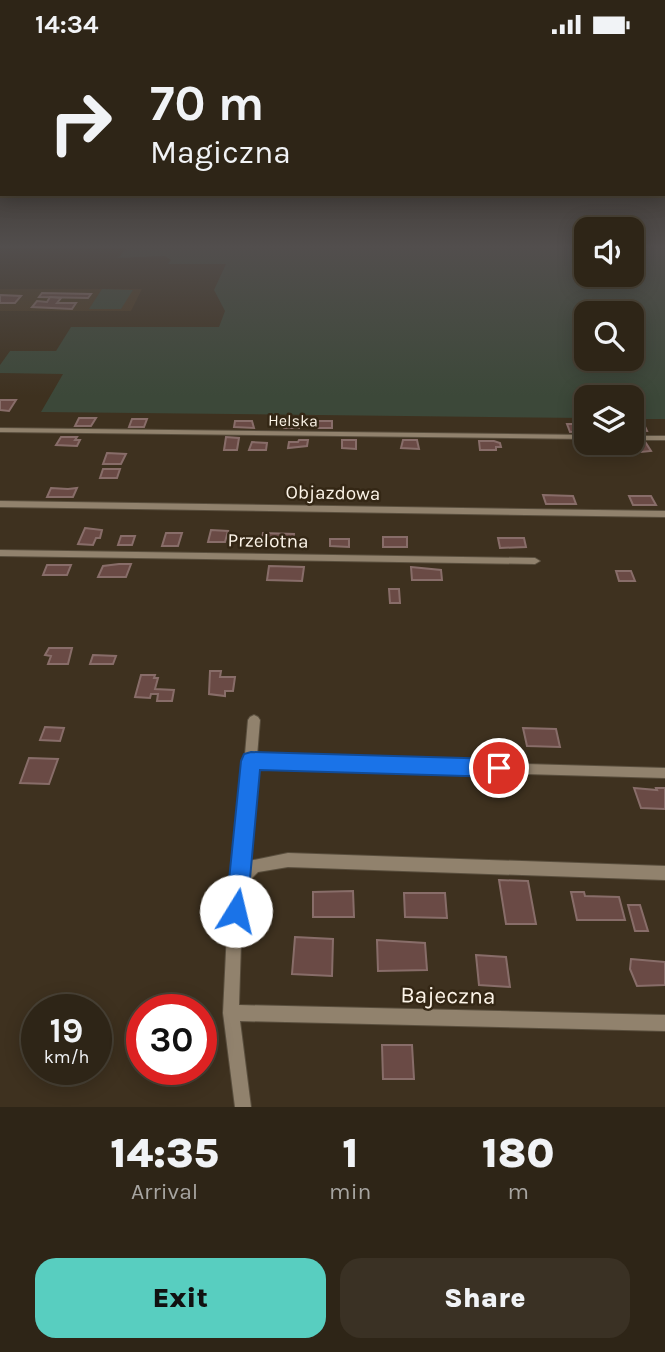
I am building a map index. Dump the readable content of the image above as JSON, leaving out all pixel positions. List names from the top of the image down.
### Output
{
  "streets": {
    "street": [
      "Helska",
      "Objazdowa",
      "Przelotna",
      "Bajeczna"
    ]
  },
  "page": {
    "status": "14:34",
    "turn": ["70 m", "Magiczna"],
    "speed": "19 km/h",
    "limit": "30",
    "eta": [
      "14:35",
      "Arrival",
      "1",
      "min",
      "180",
      "m"
    ],
    "buttons": ["Exit", "Share"]
  }
}
